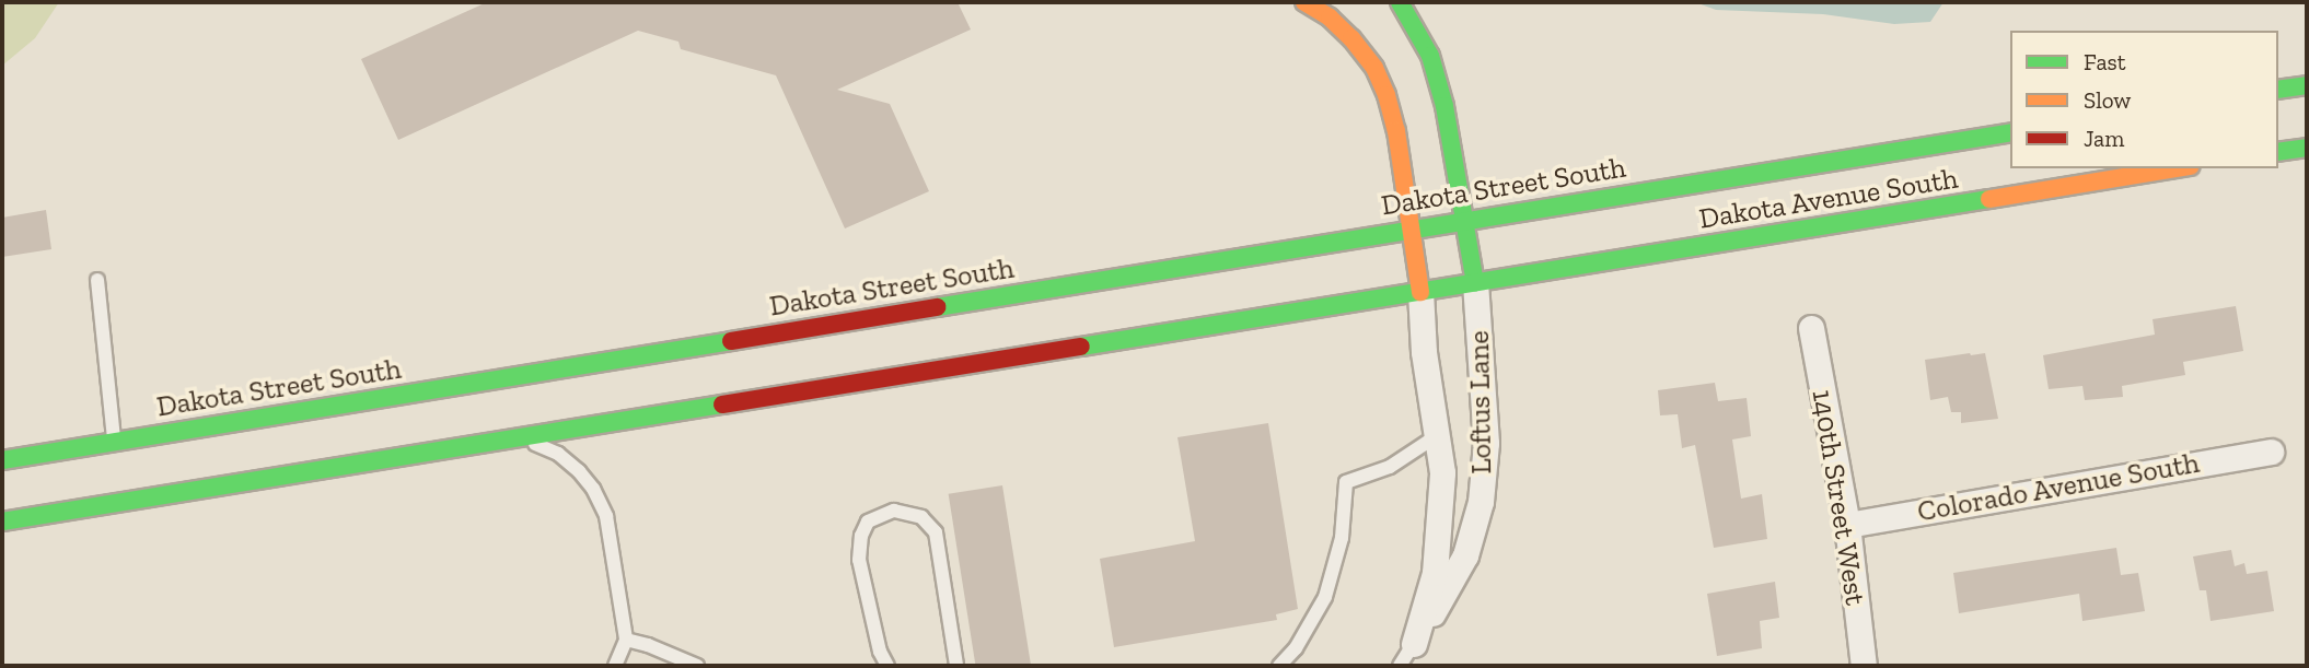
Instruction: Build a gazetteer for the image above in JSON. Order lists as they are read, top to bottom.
{
  "streets": {
    "main road": ["Dakota Street South", "Dakota Avenue South"],
    "street": ["Loftus Lane", "Colorado Avenue South", "140th Street West"]
  },
  "crossings": [
    ["Dakota Street South", "Dakota Avenue South"],
    ["Dakota Avenue South", "Loftus Lane"],
    ["Colorado Avenue South", "140th Street West"]
  ],
  "legend": ["Fast", "Slow", "Jam"]
}
